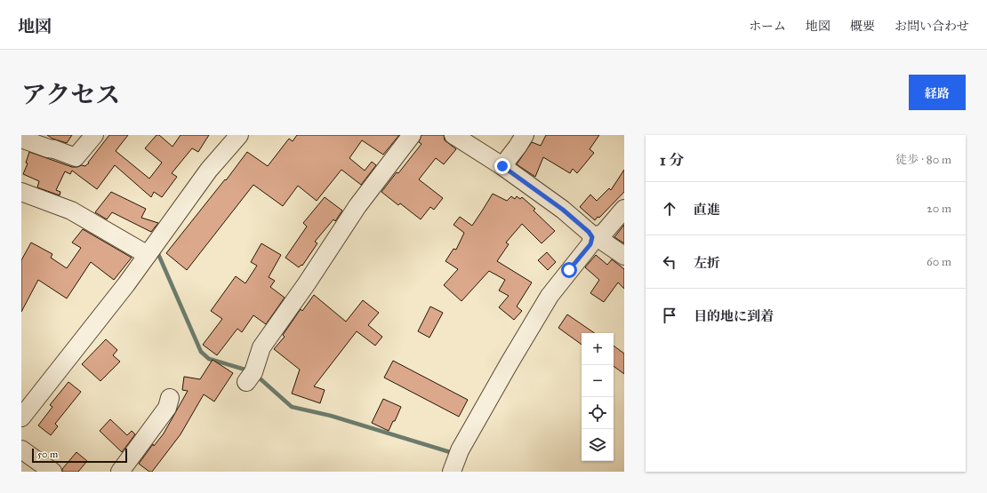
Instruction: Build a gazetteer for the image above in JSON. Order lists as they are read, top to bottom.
{
  "scale_bar": "50 m",
  "page": {
    "header": "地図",
    "nav": [
      "ホーム",
      "地図",
      "概要",
      "お問い合わせ"
    ],
    "title": "アクセス",
    "buttons": "経路",
    "heading": ["1 分", "徒歩 · 80 m"],
    "list": [
      ["直進", "20 m"],
      ["左折", "60 m"],
      "目的地に到着"
    ],
    "map_buttons": ["+", "−"],
    "scale": "50 m"
  }
}
